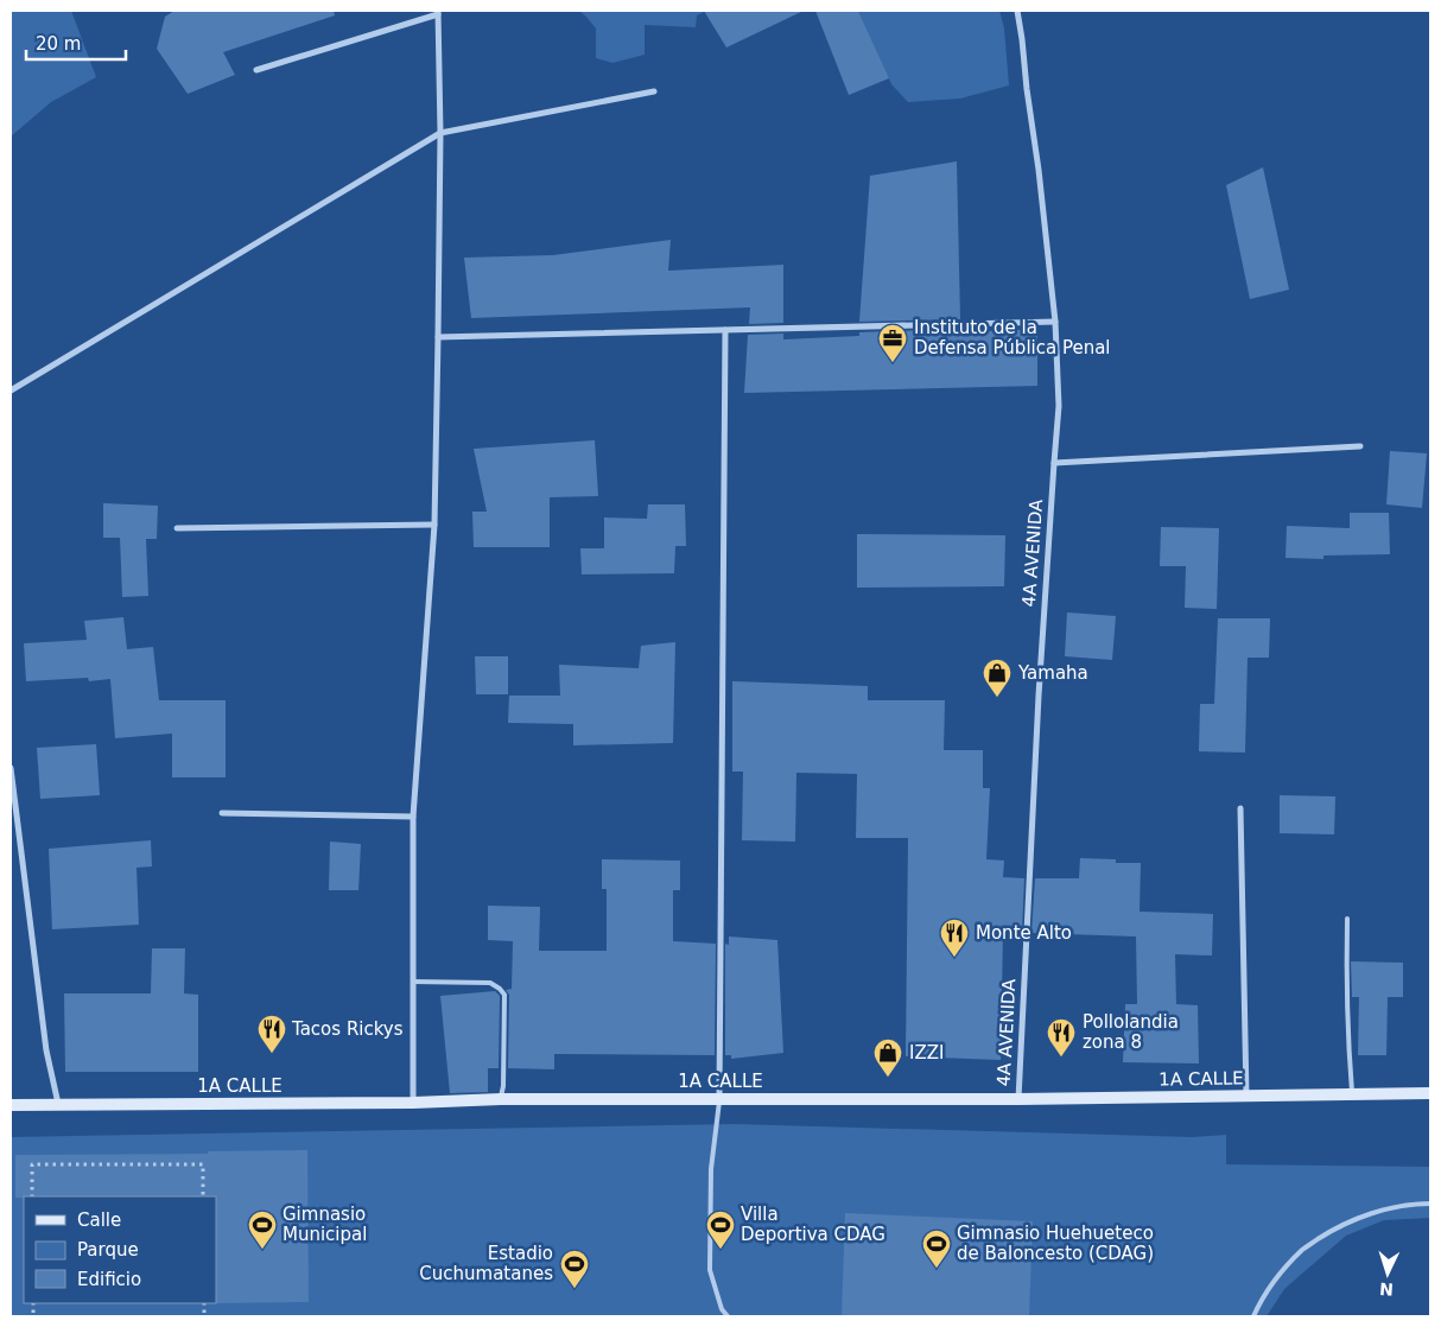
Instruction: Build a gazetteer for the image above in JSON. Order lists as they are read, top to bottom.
{
  "streets": {
    "main road": ["1A CALLE"],
    "street": ["4A AVENIDA"]
  },
  "crossings": [
    ["4A AVENIDA", "1A CALLE"]
  ],
  "places": {
    "office": ["Instituto de la Defensa Pública Penal"],
    "shop": ["Yamaha", "IZZI"],
    "restaurant": ["Monte Alto", "Tacos Rickys", "Pollolandia zona 8"],
    "sports": [
      "Gimnasio Municipal",
      "Villa Deportiva CDAG",
      "Gimnasio Huehueteco de Baloncesto (CDAG)",
      "Estadio Cuchumatanes"
    ]
  },
  "legend": ["Calle", "Parque", "Edificio"],
  "scale_bar": "20 m",
  "north": "bottom"
}
